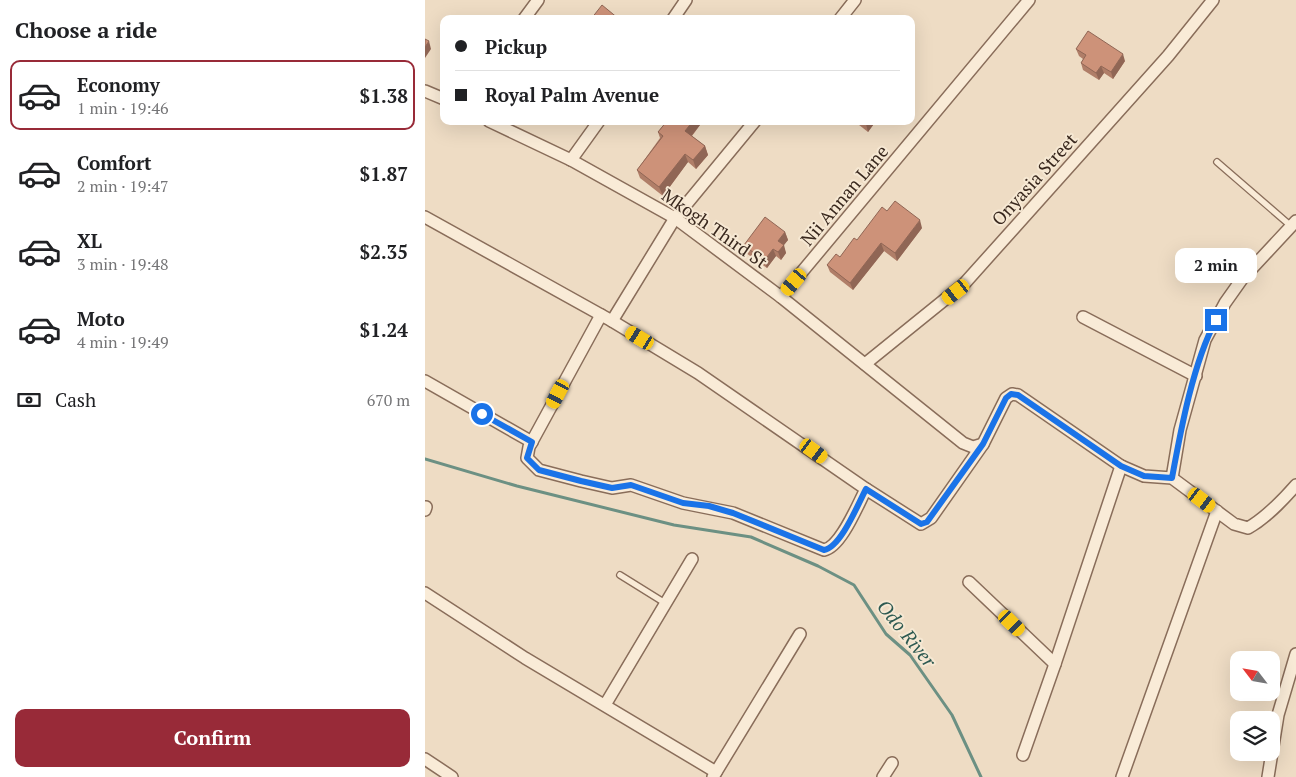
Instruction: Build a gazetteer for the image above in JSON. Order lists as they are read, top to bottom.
{
  "streets": {
    "street": ["Onyasia Street", "Nii Annan Lane", "Mkogh Third St"]
  },
  "crossings": [
    ["Onyasia Street", "Mkogh Third St"],
    ["Nii Annan Lane", "Mkogh Third St"]
  ],
  "water": ["Odo River"],
  "north": "top left",
  "page": {
    "heading": "Choose a ride",
    "banner": ["Pickup", "Royal Palm Avenue"],
    "list": [
      {
        "name": "Economy",
        "note": "1 min · 19:46",
        "value": "$1.38"
      },
      {
        "name": "Comfort",
        "note": "2 min · 19:47",
        "value": "$1.87"
      },
      {
        "name": "XL",
        "note": "3 min · 19:48",
        "value": "$2.35"
      },
      {
        "name": "Moto",
        "note": "4 min · 19:49",
        "value": "$1.24"
      }
    ],
    "bubble": "2 min",
    "pay": ["Cash", "670 m"],
    "buttons": "Confirm"
  }
}
